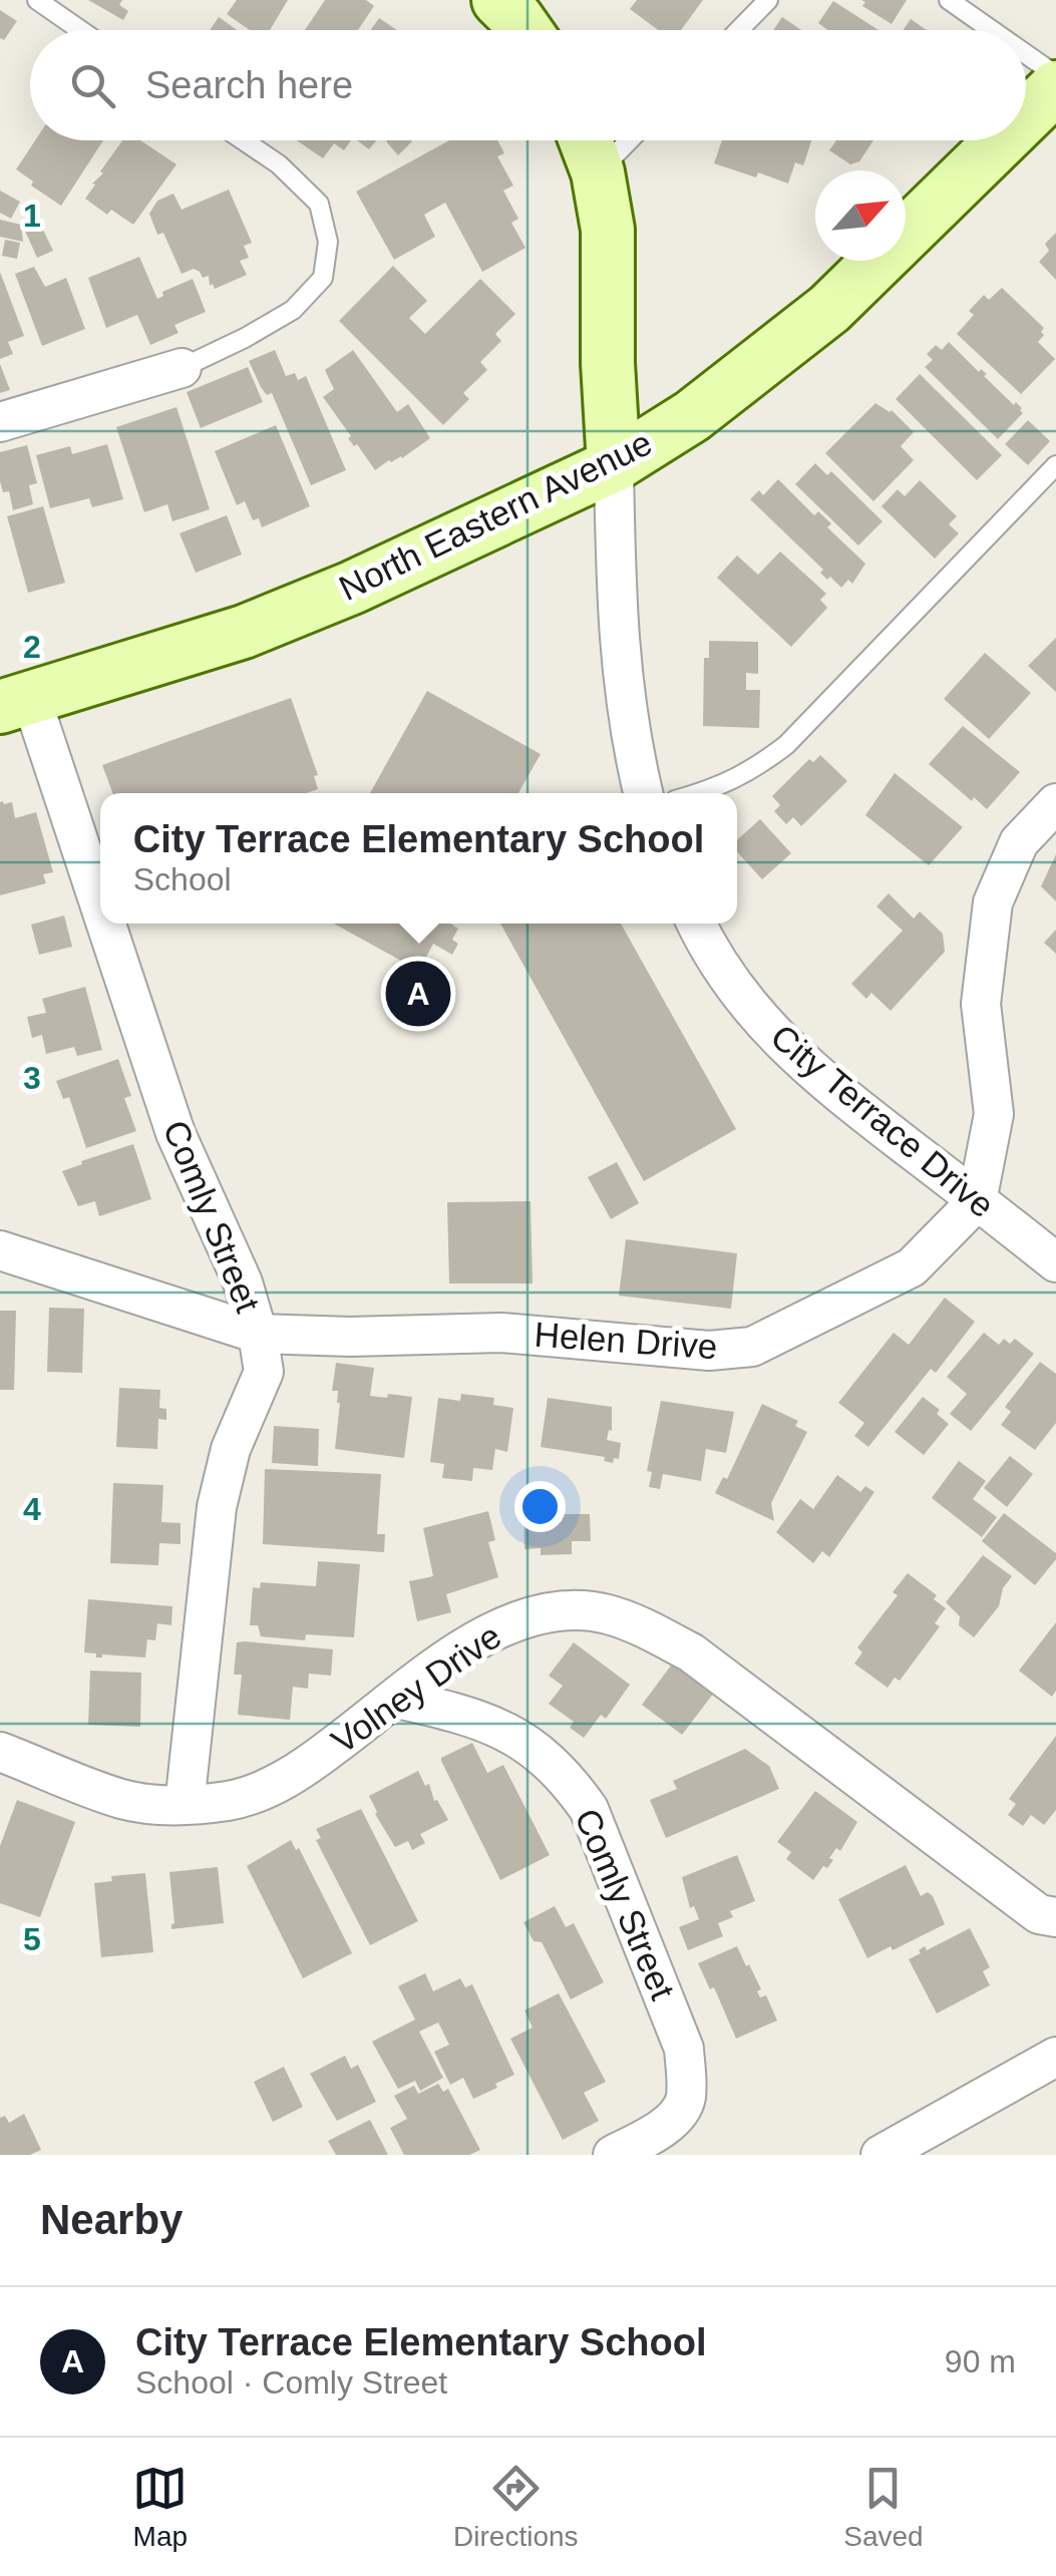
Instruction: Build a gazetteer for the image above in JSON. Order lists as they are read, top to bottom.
{
  "streets": {
    "main road": ["North Eastern Avenue"],
    "street": [
      "City Terrace Drive",
      "Comly Street",
      "Helen Drive",
      "Volney Drive"
    ]
  },
  "crossings": [
    ["North Eastern Avenue", "Comly Street"],
    ["City Terrace Drive", "Helen Drive"],
    ["Comly Street", "Helen Drive"],
    ["Comly Street", "Volney Drive"]
  ],
  "north": "top right",
  "page": {
    "search": "Search here",
    "popup": ["City Terrace Elementary School", "School"],
    "pins": "A",
    "heading": "Nearby",
    "list": [
      {
        "mark": "A",
        "name": "City Terrace Elementary School",
        "note": "School · Comly Street",
        "value": "90 m"
      }
    ],
    "nav": ["Map", "Directions", "Saved"]
  },
  "grid": {
    "rows": [
      "1",
      "2",
      "3",
      "4",
      "5"
    ]
  }
}
